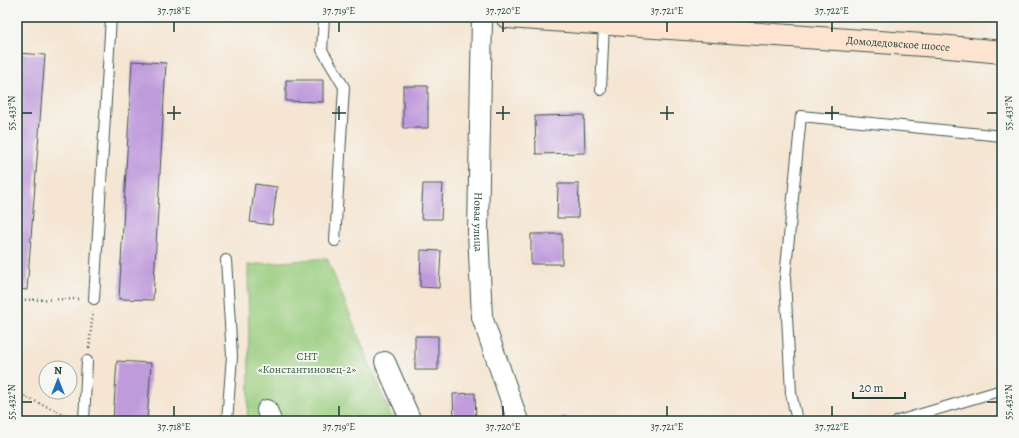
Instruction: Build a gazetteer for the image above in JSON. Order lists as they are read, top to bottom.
{
  "streets": {
    "street": ["Домодедовское шоссе", "Новая улица"]
  },
  "parks": ["СНТ «Константиновец-2»"],
  "scale_bar": "20 m",
  "north": "top",
  "coordinates": [
    "37.718°E",
    "37.719°E",
    "37.720°E",
    "37.721°E",
    "37.722°E",
    "55.433°N",
    "55.432°N"
  ]
}
